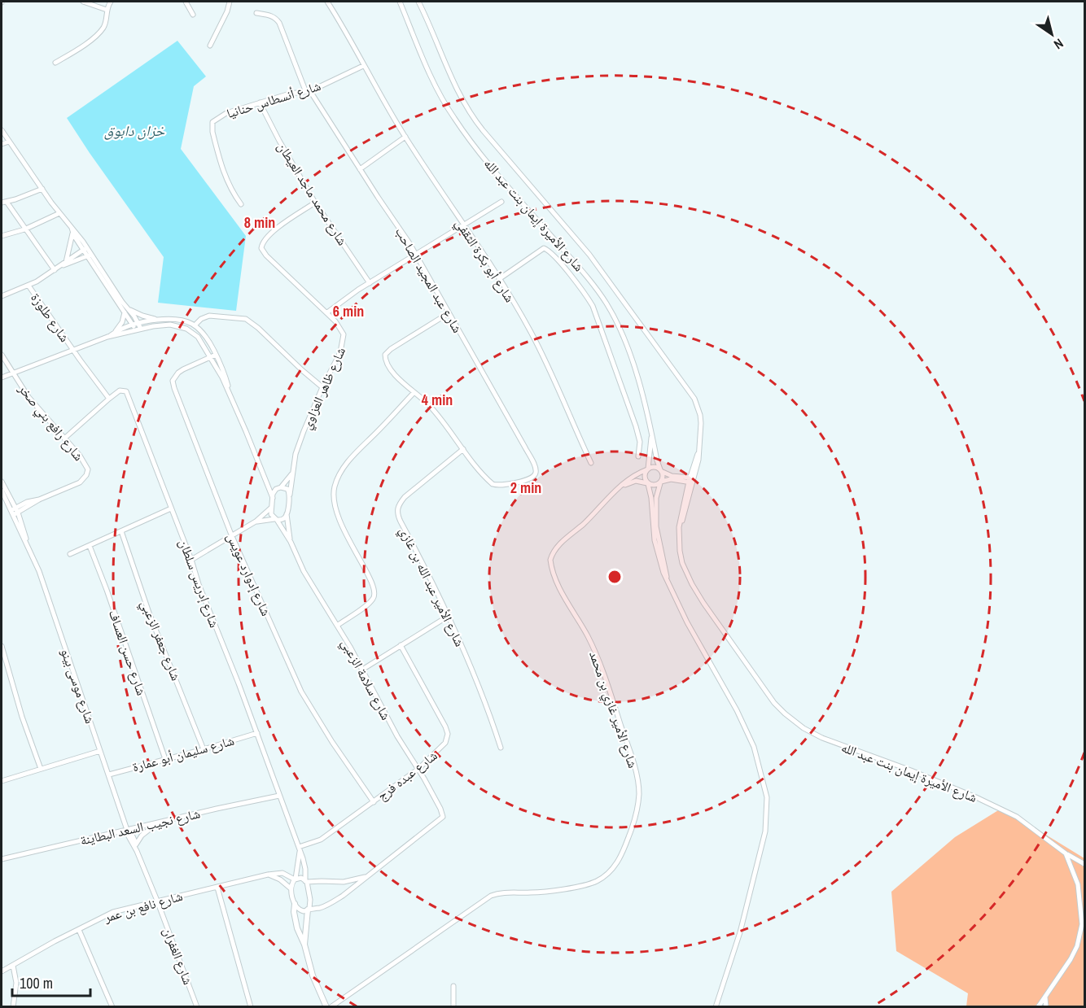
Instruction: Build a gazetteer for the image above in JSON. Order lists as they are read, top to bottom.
{
  "streets": {
    "street": [
      "شارع أنسطاس حنانيا",
      "شارع محمد ماجد العيطان",
      "شارع الأميرة إيمان بنت عبد الله",
      "شارع أبو بكرة الثقفي",
      "شارع عبد المجيد الصاحب",
      "شارع طلوزة",
      "شارع ظاهر العزاوي",
      "شارع رافع بني صخر",
      "شارع إدوارد عويس",
      "شارع إدريس سلطان",
      "شارع الأمير عبد الله بن غازي",
      "شارع جعفر الزعبي",
      "شارع حسن العساف",
      "شارع سلامة الزعبي",
      "شارع موسى بينو",
      "شارع الأمير غازي بن محمد",
      "شارع سليمان أبو عمارة",
      "شارع عبده فرج",
      "شارع نجيب السعد البطاينة",
      "شارع نافع بن عمر",
      "شارع الغفران"
    ]
  },
  "crossings": [
    ["شارع أنسطاس حنانيا", "شارع محمد ماجد العيطان"],
    ["شارع أنسطاس حنانيا", "شارع أبو بكرة الثقفي"],
    ["شارع أنسطاس حنانيا", "شارع عبد المجيد الصاحب"],
    ["شارع محمد ماجد العيطان", "شارع ظاهر العزاوي"],
    ["شارع الأميرة إيمان بنت عبد الله", "شارع أبو بكرة الثقفي"],
    ["شارع عبد المجيد الصاحب", "شارع الأمير عبد الله بن غازي"],
    ["شارع طلوزة", "شارع إدريس سلطان"],
    ["شارع ظاهر العزاوي", "شارع سلامة الزعبي"],
    ["شارع رافع بني صخر", "شارع موسى بينو"],
    ["شارع إدوارد عويس", "شارع عبده فرج"],
    ["شارع إدريس سلطان", "شارع سليمان أبو عمارة"],
    ["شارع إدريس سلطان", "شارع عبده فرج"],
    ["شارع إدريس سلطان", "شارع نجيب السعد البطاينة"],
    ["شارع إدريس سلطان", "شارع نافع بن عمر"],
    ["شارع جعفر الزعبي", "شارع سليمان أبو عمارة"],
    ["شارع حسن العساف", "شارع سليمان أبو عمارة"],
    ["شارع سلامة الزعبي", "شارع عبده فرج"],
    ["شارع سلامة الزعبي", "شارع نافع بن عمر"],
    ["شارع موسى بينو", "شارع سليمان أبو عمارة"],
    ["شارع موسى بينو", "شارع نجيب السعد البطاينة"],
    ["شارع موسى بينو", "شارع الغفران"],
    ["شارع نجيب السعد البطاينة", "شارع الغفران"],
    ["شارع نافع بن عمر", "شارع الغفران"]
  ],
  "water": ["خزان دابوق"],
  "scale_bar": "100 m",
  "north": "bottom right",
  "rings": [
    "8 min",
    "6 min",
    "4 min",
    "2 min"
  ]
}
